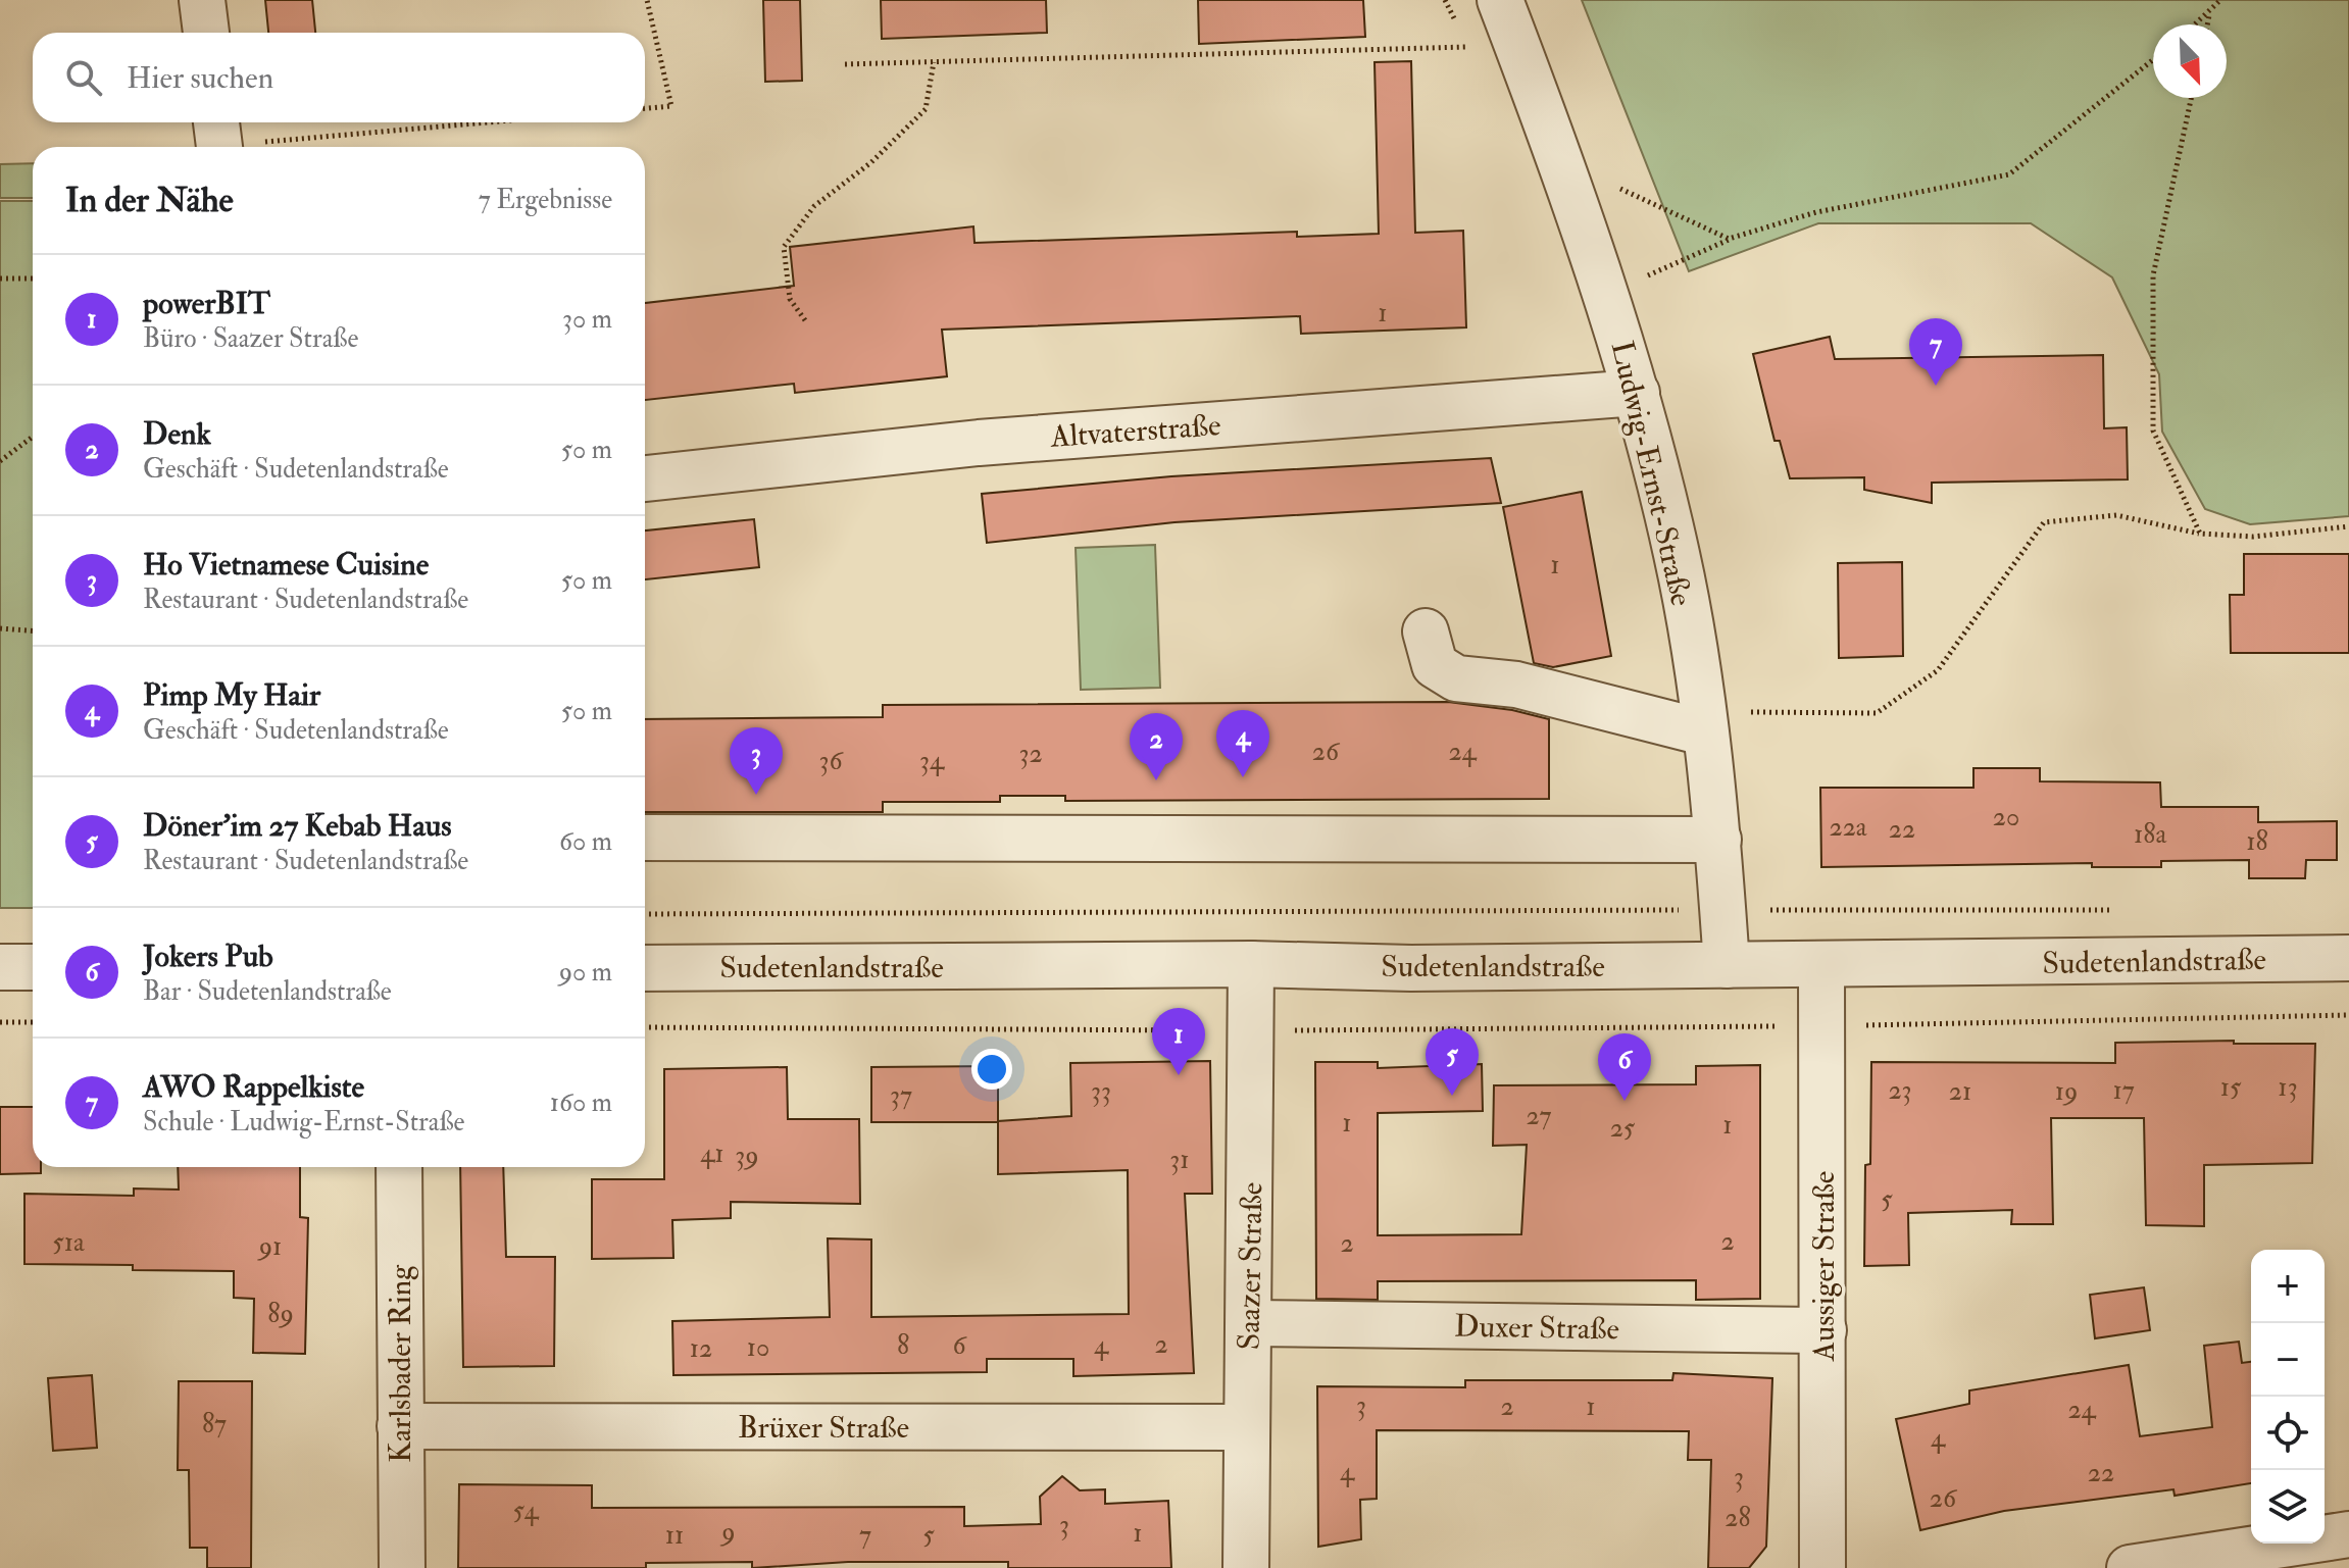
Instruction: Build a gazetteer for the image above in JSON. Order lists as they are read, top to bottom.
{
  "streets": {
    "street": [
      "Altvaterstraße",
      "Ludwig-Ernst-Straße",
      "Sudetenlandstraße",
      "Saazer Straße",
      "Aussiger Straße",
      "Duxer Straße",
      "Karlsbader Ring",
      "Brüxer Straße"
    ]
  },
  "crossings": [
    ["Altvaterstraße", "Ludwig-Ernst-Straße"],
    ["Ludwig-Ernst-Straße", "Sudetenlandstraße"],
    ["Sudetenlandstraße", "Saazer Straße"],
    ["Sudetenlandstraße", "Aussiger Straße"],
    ["Saazer Straße", "Duxer Straße"],
    ["Saazer Straße", "Brüxer Straße"],
    ["Aussiger Straße", "Duxer Straße"],
    ["Karlsbader Ring", "Brüxer Straße"]
  ],
  "house_numbers": [
    "1",
    "1",
    "26",
    "24",
    "32",
    "36",
    "34",
    "20",
    "22a",
    "22",
    "18a",
    "18",
    "15",
    "13",
    "23",
    "17",
    "33",
    "21",
    "19",
    "37",
    "27",
    "1",
    "1",
    "25",
    "41",
    "39",
    "31",
    "5",
    "2",
    "51a",
    "2",
    "91",
    "89",
    "2",
    "8",
    "6",
    "4",
    "10",
    "12",
    "3",
    "2",
    "1",
    "24",
    "87",
    "4",
    "4",
    "22",
    "3",
    "26",
    "54",
    "28",
    "3",
    "9",
    "1",
    "11",
    "7",
    "5"
  ],
  "north": "bottom right",
  "page": {
    "search": "Hier suchen",
    "heading": ["In der Nähe", "7 Ergebnisse"],
    "list": [
      {
        "mark": "1",
        "name": "powerBIT",
        "note": "Büro · Saazer Straße",
        "value": "30 m"
      },
      {
        "mark": "2",
        "name": "Denk",
        "note": "Geschäft · Sudetenlandstraße",
        "value": "50 m"
      },
      {
        "mark": "3",
        "name": "Ho Vietnamese Cuisine",
        "note": "Restaurant · Sudetenlandstraße",
        "value": "50 m"
      },
      {
        "mark": "4",
        "name": "Pimp My Hair",
        "note": "Geschäft · Sudetenlandstraße",
        "value": "50 m"
      },
      {
        "mark": "5",
        "name": "Döner'im 27 Kebab Haus",
        "note": "Restaurant · Sudetenlandstraße",
        "value": "60 m"
      },
      {
        "mark": "6",
        "name": "Jokers Pub",
        "note": "Bar · Sudetenlandstraße",
        "value": "90 m"
      },
      {
        "mark": "7",
        "name": "AWO Rappelkiste",
        "note": "Schule · Ludwig-Ernst-Straße",
        "value": "160 m"
      }
    ],
    "pins": [
      "7",
      "4",
      "2",
      "3",
      "1",
      "5",
      "6"
    ],
    "map_buttons": ["+", "−"]
  }
}
